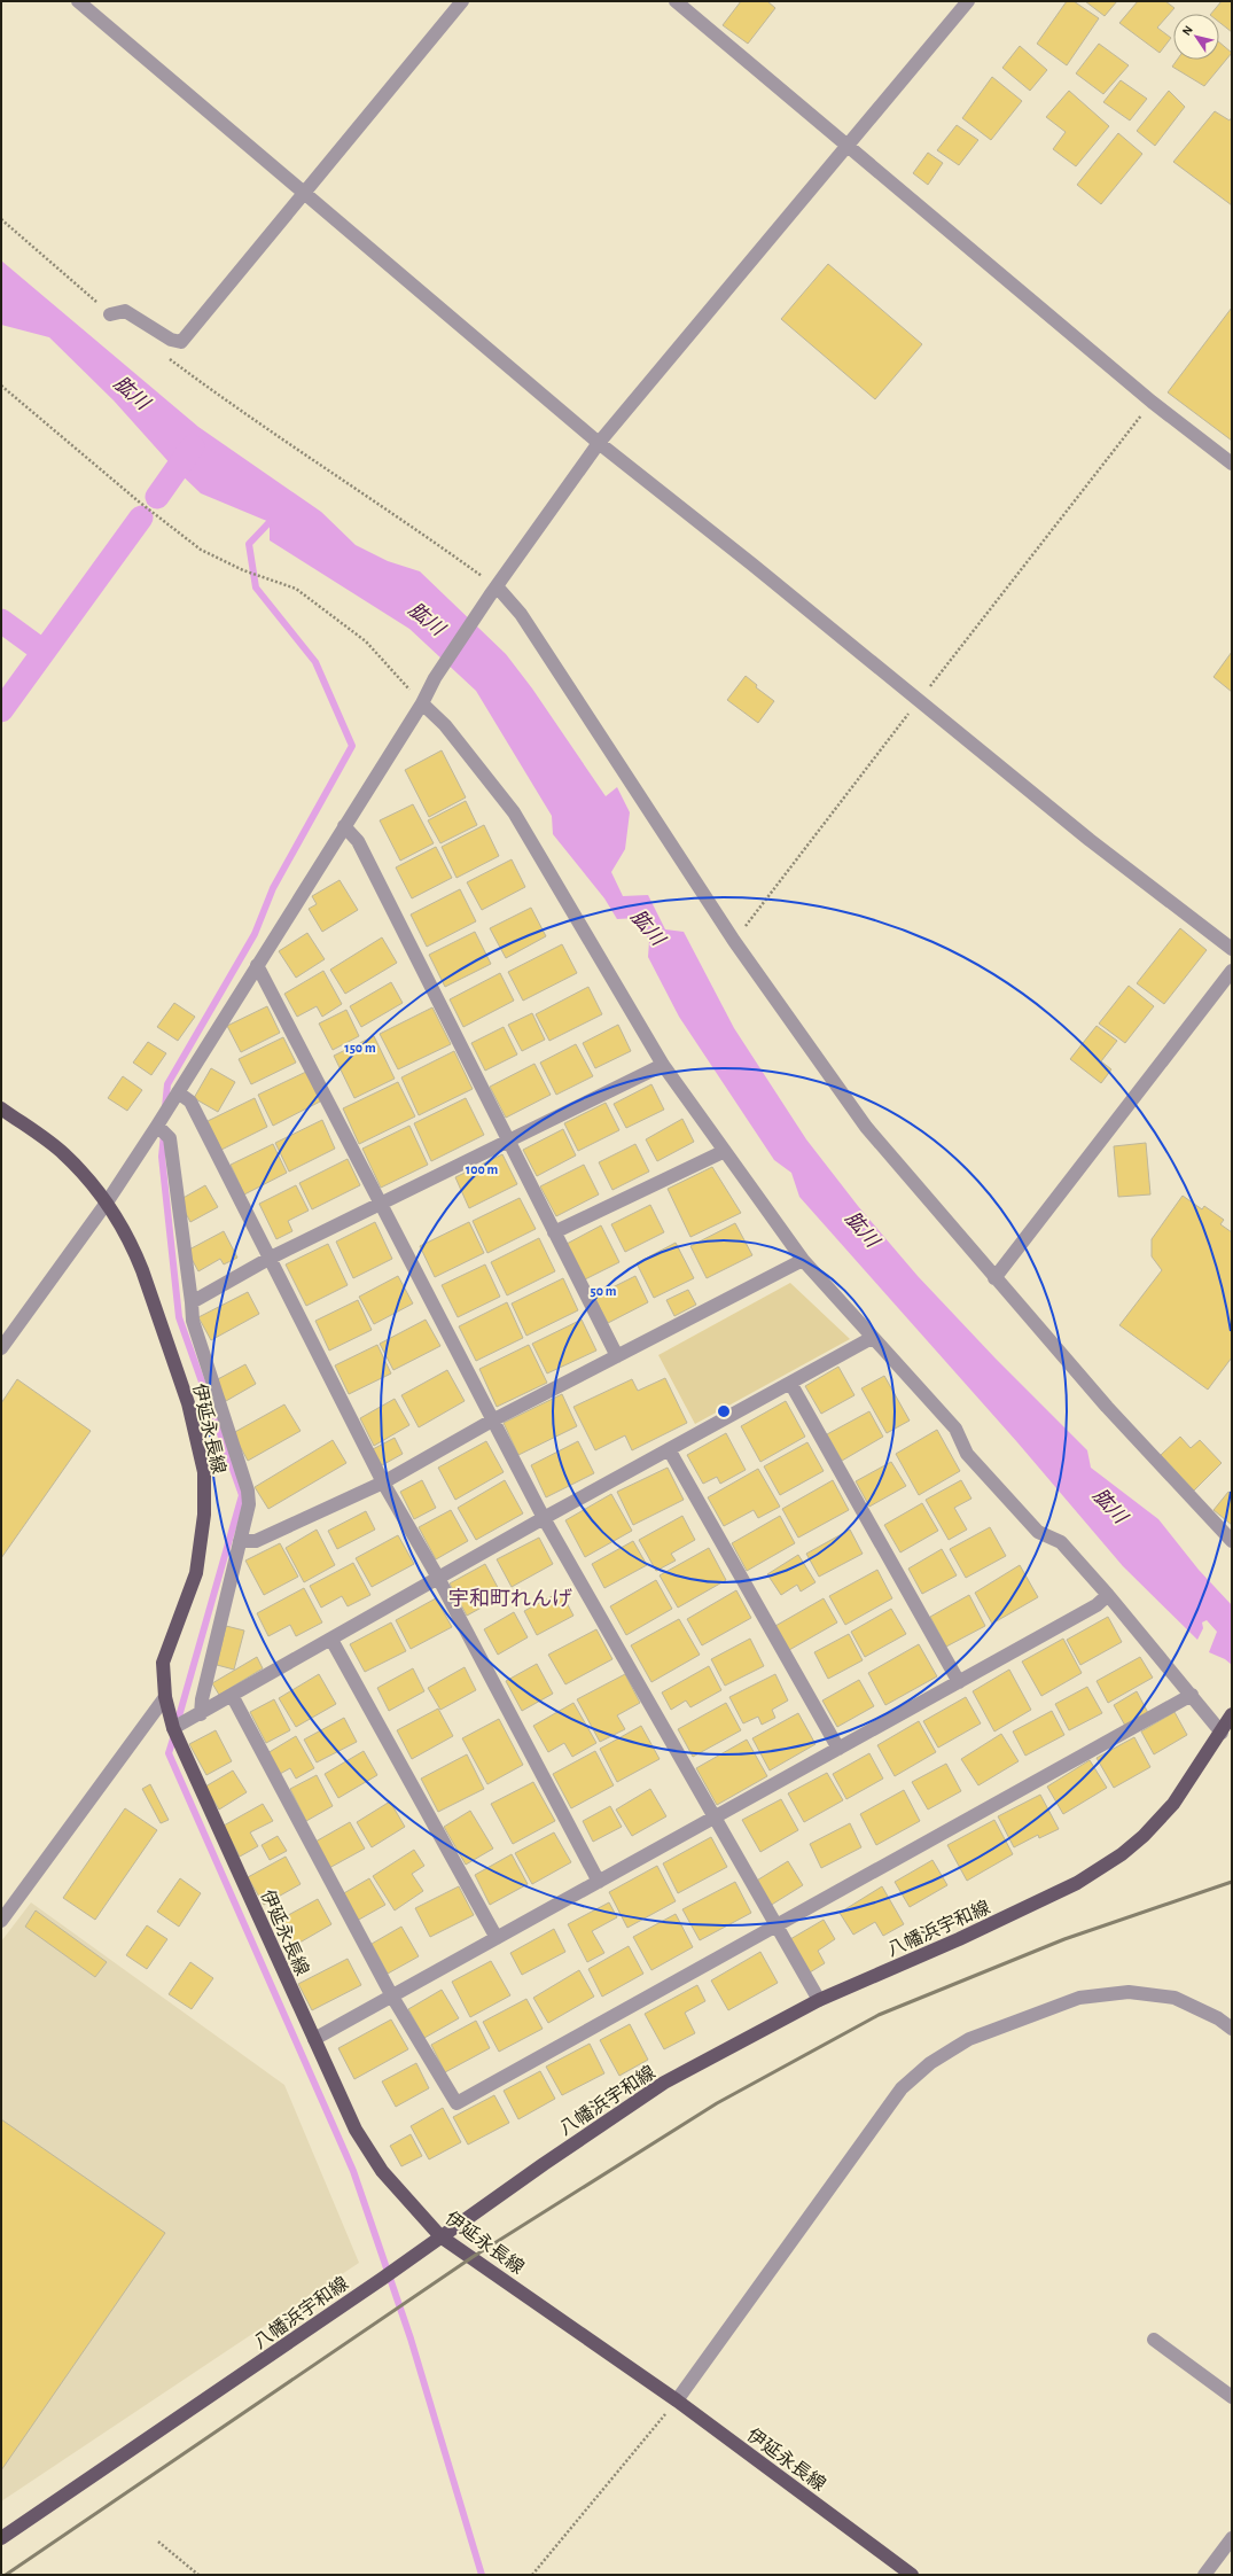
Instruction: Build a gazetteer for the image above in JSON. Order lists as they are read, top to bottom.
{
  "streets": {
    "main road": ["伊延永長線", "八幡浜宇和線"]
  },
  "crossings": [
    ["伊延永長線", "八幡浜宇和線"]
  ],
  "districts": ["宇和町れんげ"],
  "water": ["肱川"],
  "north": "top left",
  "rings": ["150 m", "100 m", "50 m"]
}
